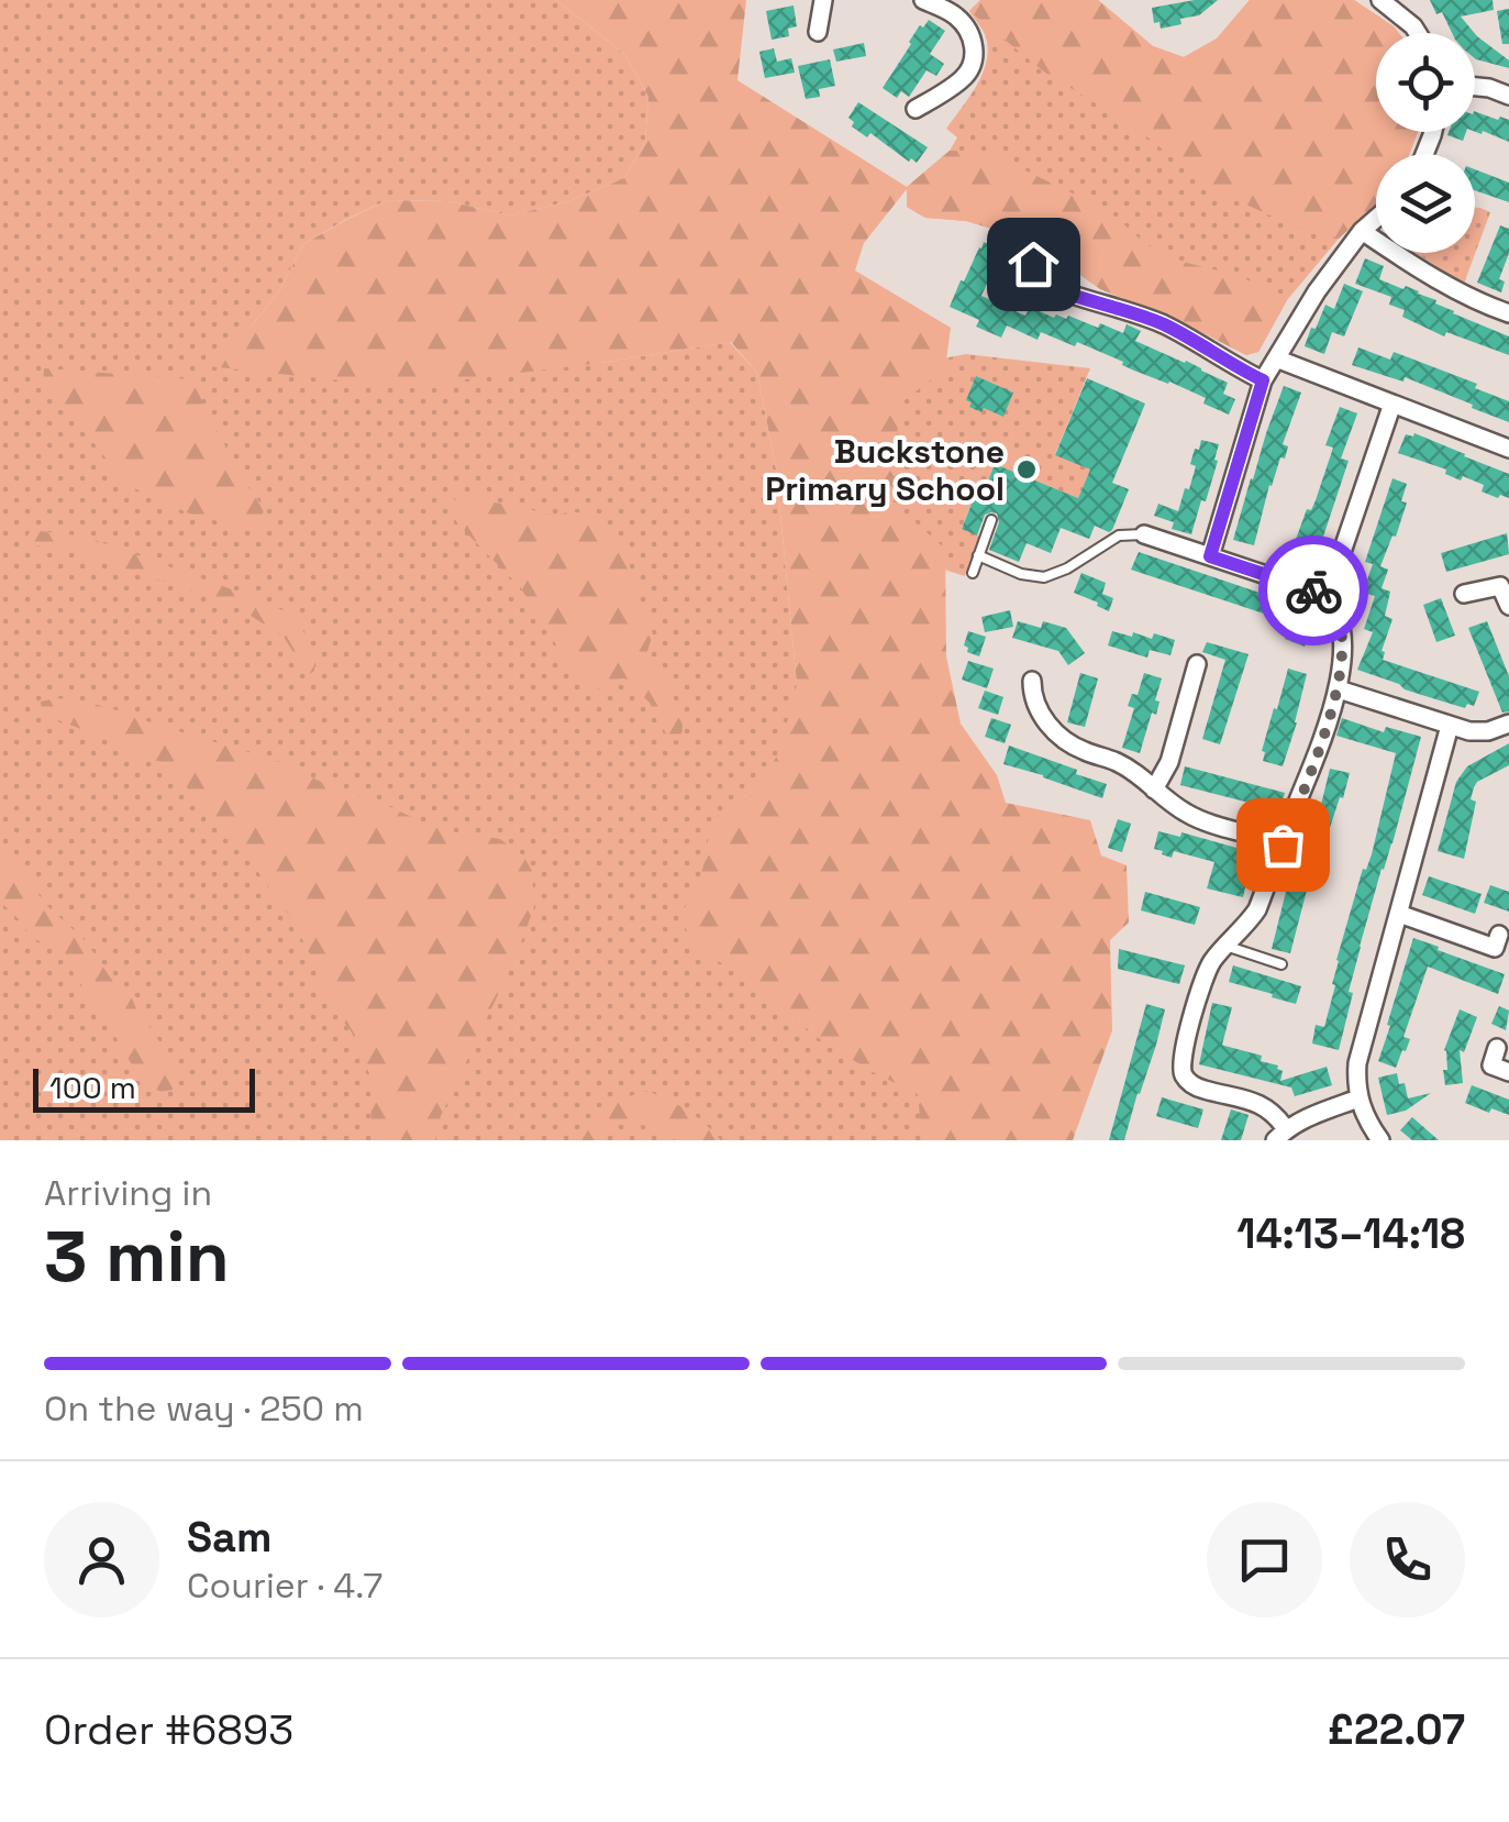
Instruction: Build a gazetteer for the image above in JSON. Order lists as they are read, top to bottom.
{
  "places": ["Buckstone Primary School"],
  "scale_bar": "100 m",
  "page": {
    "scale": "100 m",
    "heading": ["3 min", "Arriving in", "14:13–14:18"],
    "panel": [
      "Sam",
      "Courier · 4.7",
      "Order #6893",
      "£22.07"
    ],
    "bar": "On the way · 250 m"
  }
}
